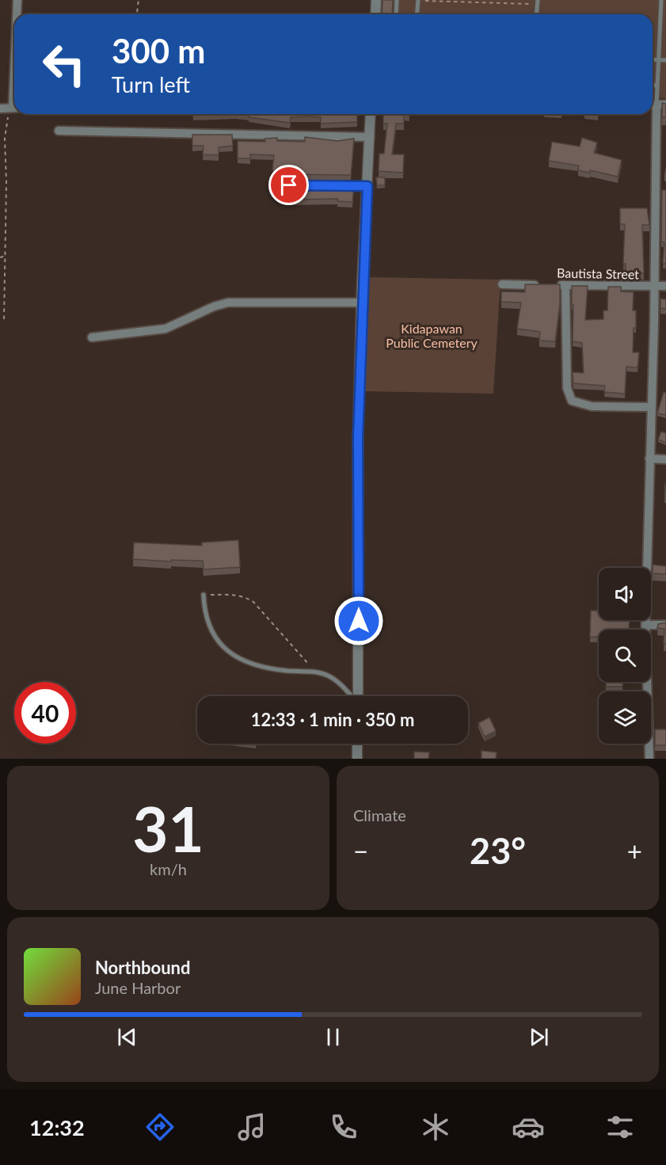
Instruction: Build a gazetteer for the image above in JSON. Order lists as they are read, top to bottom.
{
  "streets": {
    "street": ["Bautista Street"]
  },
  "parks": ["Kidapawan Public Cemetery"],
  "page": {
    "turn": ["300 m", "Turn left"],
    "limit": "40",
    "trip": "12:33 · 1 min · 350 m",
    "tile": [
      ["31", "km/h"],
      "Climate"
    ],
    "heat": ["−", "23°", "+"],
    "song": ["Northbound", "June Harbor"],
    "tabs": "12:32"
  }
}
